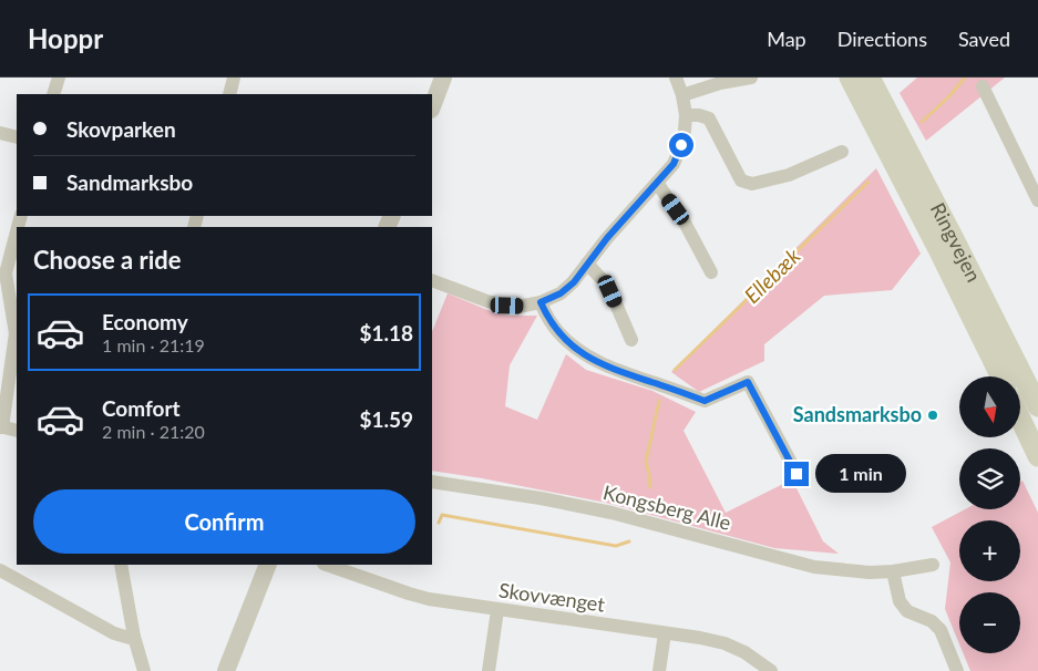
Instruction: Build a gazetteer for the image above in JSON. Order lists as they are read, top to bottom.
{
  "streets": {
    "main road": ["Ringvejen"],
    "street": ["Kongsberg Alle", "Skovvænget"]
  },
  "water": ["Ellebæk"],
  "places": ["Sandsmarksbo"],
  "north": "bottom",
  "page": {
    "header": "Hoppr",
    "nav": ["Map", "Directions", "Saved"],
    "banner": ["Skovparken", "Sandmarksbo"],
    "heading": "Choose a ride",
    "list": [
      {
        "name": "Economy",
        "note": "1 min · 21:19",
        "value": "$1.18"
      },
      {
        "name": "Comfort",
        "note": "2 min · 21:20",
        "value": "$1.59"
      }
    ],
    "map_buttons": ["+", "−"],
    "bubble": "1 min",
    "buttons": "Confirm"
  }
}
